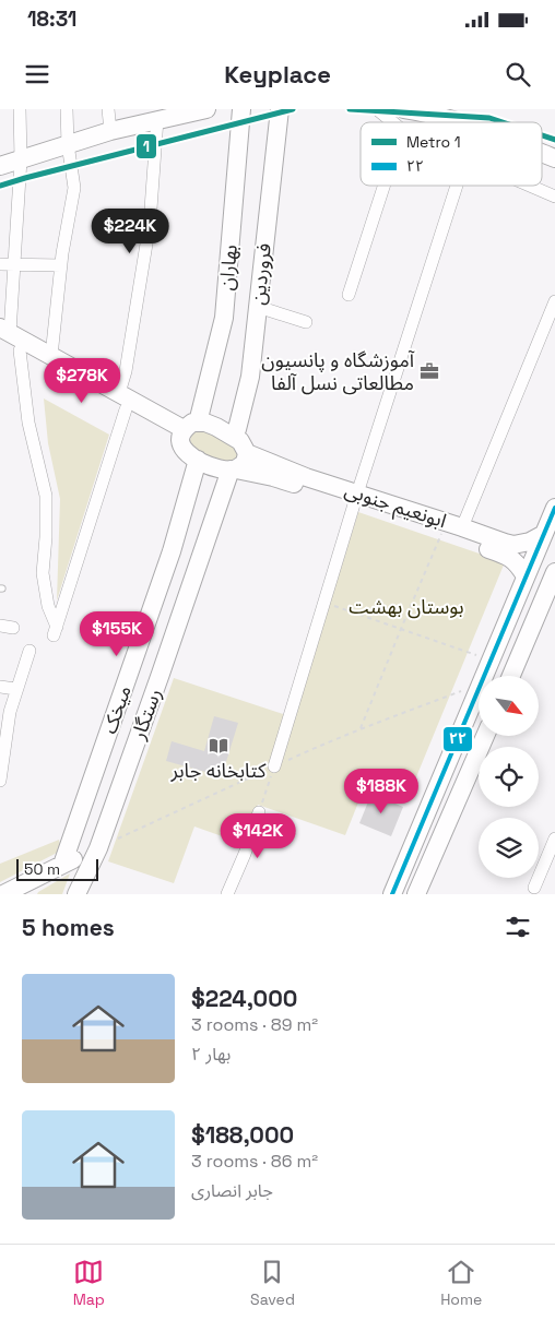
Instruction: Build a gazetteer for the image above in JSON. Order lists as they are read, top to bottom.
{
  "streets": {
    "main road": [
      "بهاران",
      "فروردین",
      "ابونعیم جنوبی",
      "میخک",
      "رستگار"
    ]
  },
  "crossings": [
    ["بهاران", "فروردین"],
    ["بهاران", "ابونعیم جنوبی"],
    ["بهاران", "میخک"],
    ["بهاران", "رستگار"],
    ["فروردین", "ابونعیم جنوبی"],
    ["فروردین", "میخک"],
    ["فروردین", "رستگار"],
    ["ابونعیم جنوبی", "میخک"],
    ["ابونعیم جنوبی", "رستگار"],
    ["میخک", "رستگار"]
  ],
  "parks": ["بوستان بهشت"],
  "places": {
    "office": ["آموزشگاه و پانسیون مطالعاتی نسل آلفا"],
    "library": ["کتابخانه جابر"]
  },
  "lines": ["metro line 1", "transit line ۲۲"],
  "legend": ["Metro 1", "۲۲"],
  "scale_bar": "50 m",
  "north": "bottom right",
  "page": {
    "status": "18:31",
    "header": "Keyplace",
    "price": [
      "$224K",
      "$278K",
      "$155K",
      "$188K",
      "$142K"
    ],
    "scale": "50 m",
    "heading": "5 homes",
    "list": [
      {
        "name": "$224,000",
        "note": "3 rooms · 89 m² · بهار ۲"
      },
      {
        "name": "$188,000",
        "note": "3 rooms · 86 m² · جابر انصاری"
      }
    ],
    "tabs": ["Map", "Saved", "Home"]
  }
}
